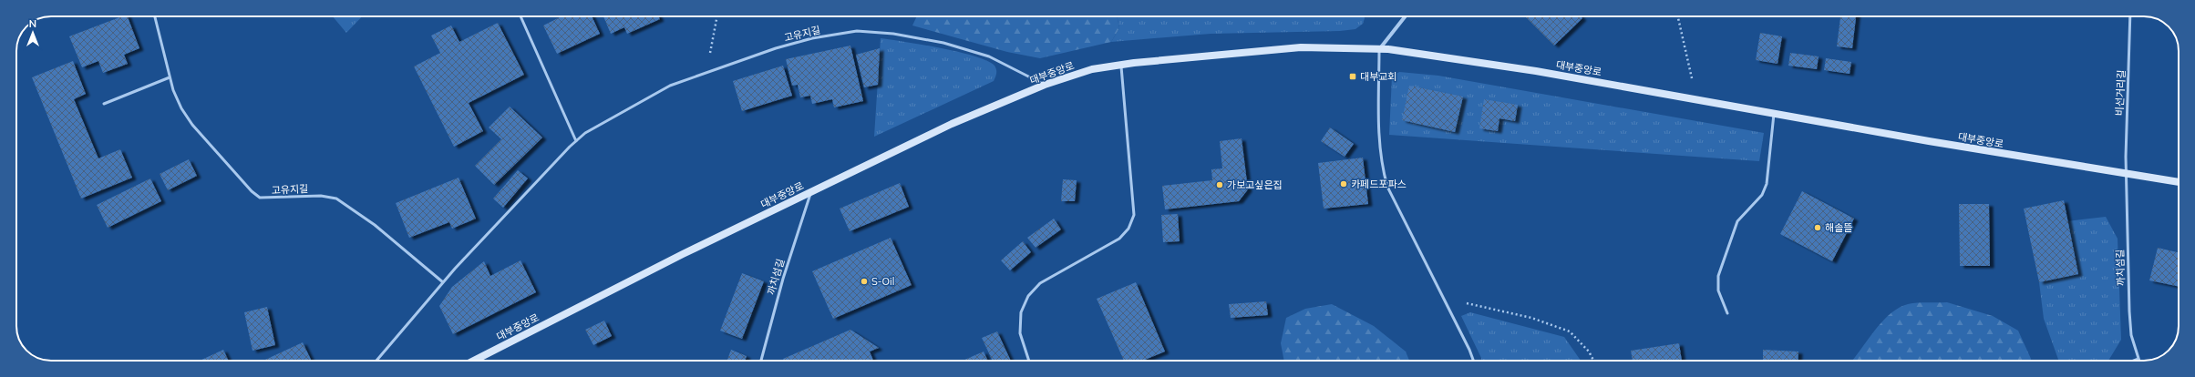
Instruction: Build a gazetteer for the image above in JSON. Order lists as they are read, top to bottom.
{
  "streets": {
    "street": ["대부중앙로"],
    "lane": ["고유지길", "비선거리길", "까치섬길"]
  },
  "crossings": [
    ["고유지길", "대부중앙로"],
    ["대부중앙로", "비선거리길"],
    ["대부중앙로", "까치섬길"],
    ["비선거리길", "까치섬길"]
  ],
  "places": {
    "transit": ["대부교회"],
    "other": [
      "카페드포파스",
      "가보고싶은집",
      "해솔뜰",
      "S-Oil"
    ]
  },
  "north": "top"
}
